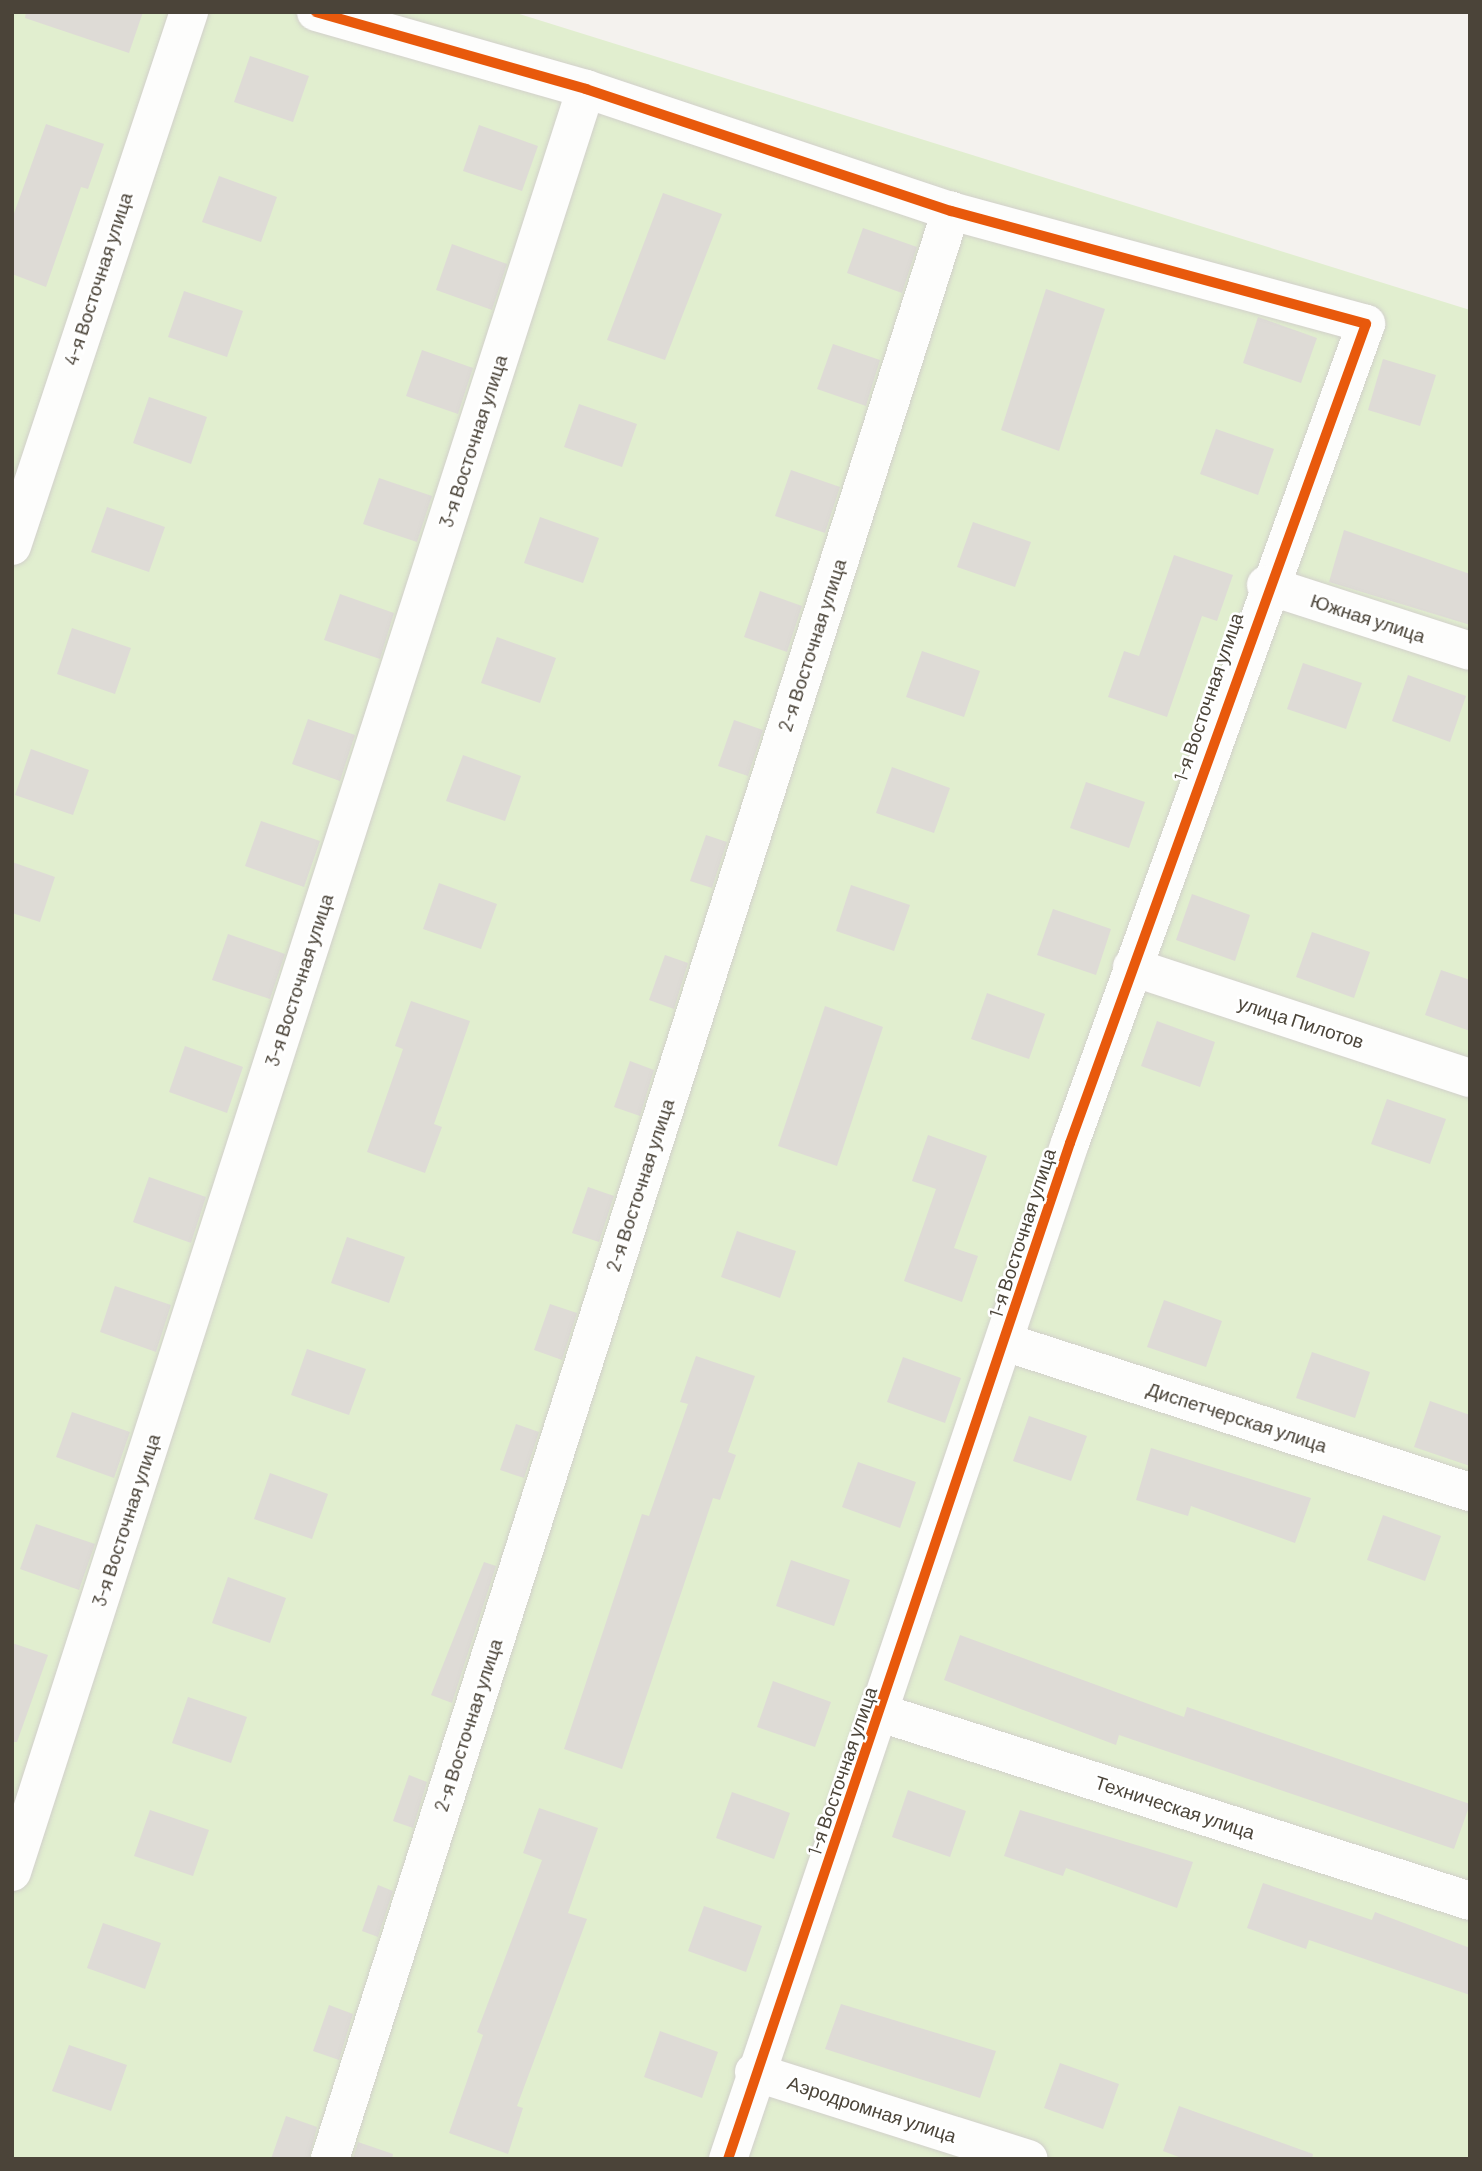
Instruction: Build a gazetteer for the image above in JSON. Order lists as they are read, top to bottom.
{
  "streets": {
    "street": [
      "4-я Восточная улица",
      "3-я Восточная улица",
      "Южная улица",
      "2-я Восточная улица",
      "1-я Восточная улица",
      "улица Пилотов",
      "Диспетчерская улица",
      "Техническая улица",
      "Аэродромная улица"
    ]
  },
  "crossings": [
    ["Южная улица", "1-я Восточная улица"],
    ["2-я Восточная улица", "1-я Восточная улица"],
    ["1-я Восточная улица", "улица Пилотов"],
    ["1-я Восточная улица", "Диспетчерская улица"],
    ["1-я Восточная улица", "Техническая улица"],
    ["1-я Восточная улица", "Аэродромная улица"]
  ]
}
